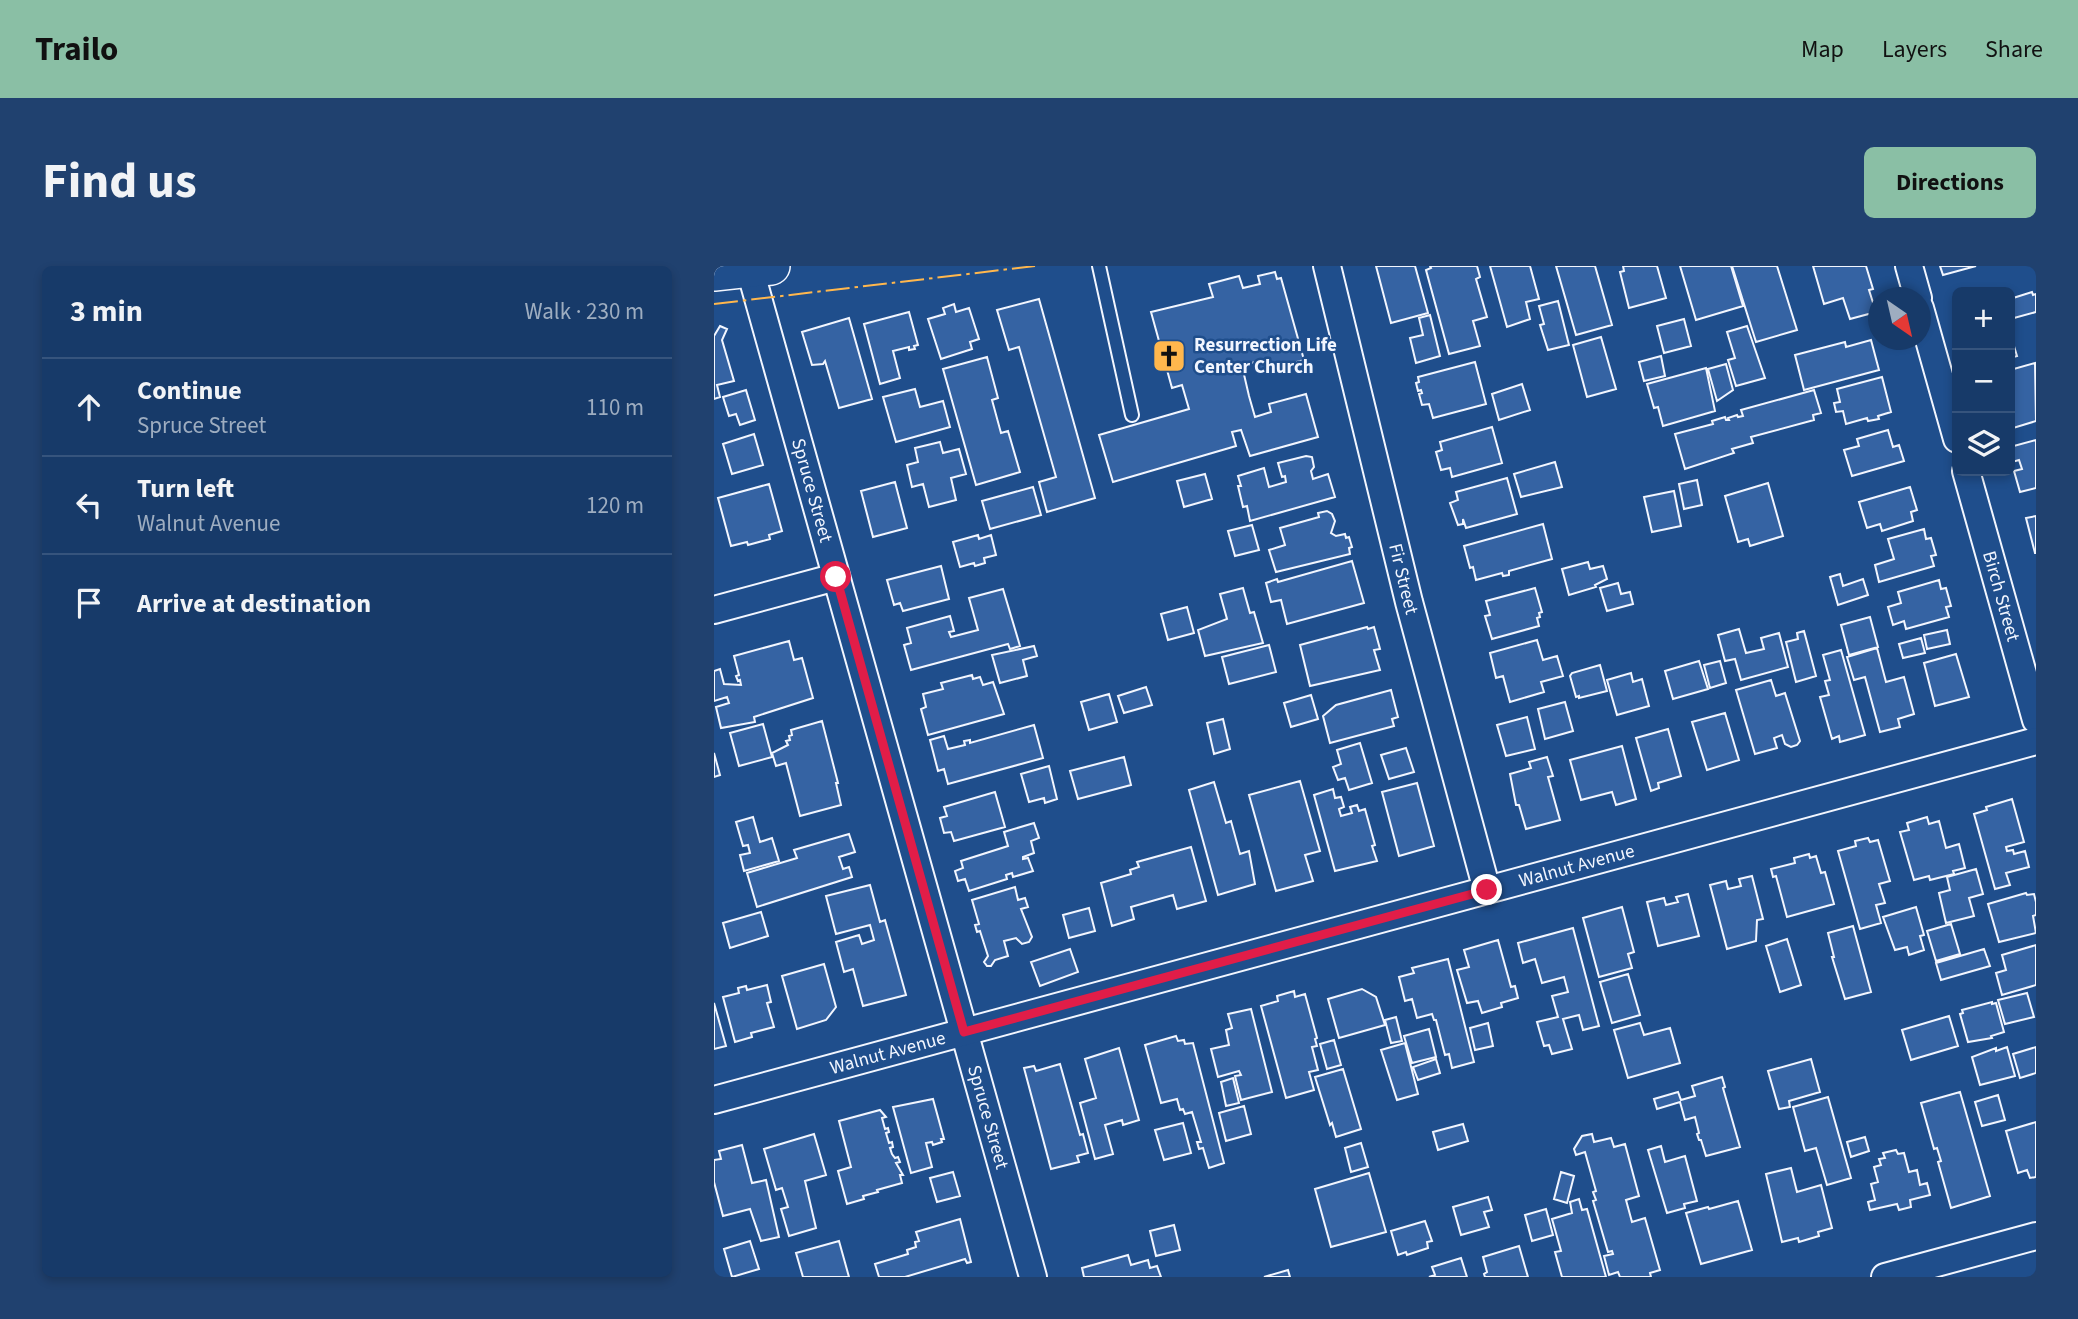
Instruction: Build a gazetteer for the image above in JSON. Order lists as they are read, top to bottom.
{
  "streets": {
    "street": [
      "Spruce Street",
      "Fir Street",
      "Birch Street",
      "Walnut Avenue"
    ]
  },
  "crossings": [
    ["Spruce Street", "Walnut Avenue"],
    ["Fir Street", "Walnut Avenue"]
  ],
  "places": {
    "church": ["Resurrection Life Center Church"]
  },
  "north": "bottom right",
  "page": {
    "header": "Trailo",
    "nav": ["Map", "Layers", "Share"],
    "title": "Find us",
    "buttons": "Directions",
    "heading": ["3 min", "Walk · 230 m"],
    "map_buttons": ["+", "−"],
    "list": [
      ["Continue", "Spruce Street", "110 m"],
      ["Turn left", "Walnut Avenue", "120 m"],
      "Arrive at destination"
    ]
  }
}
